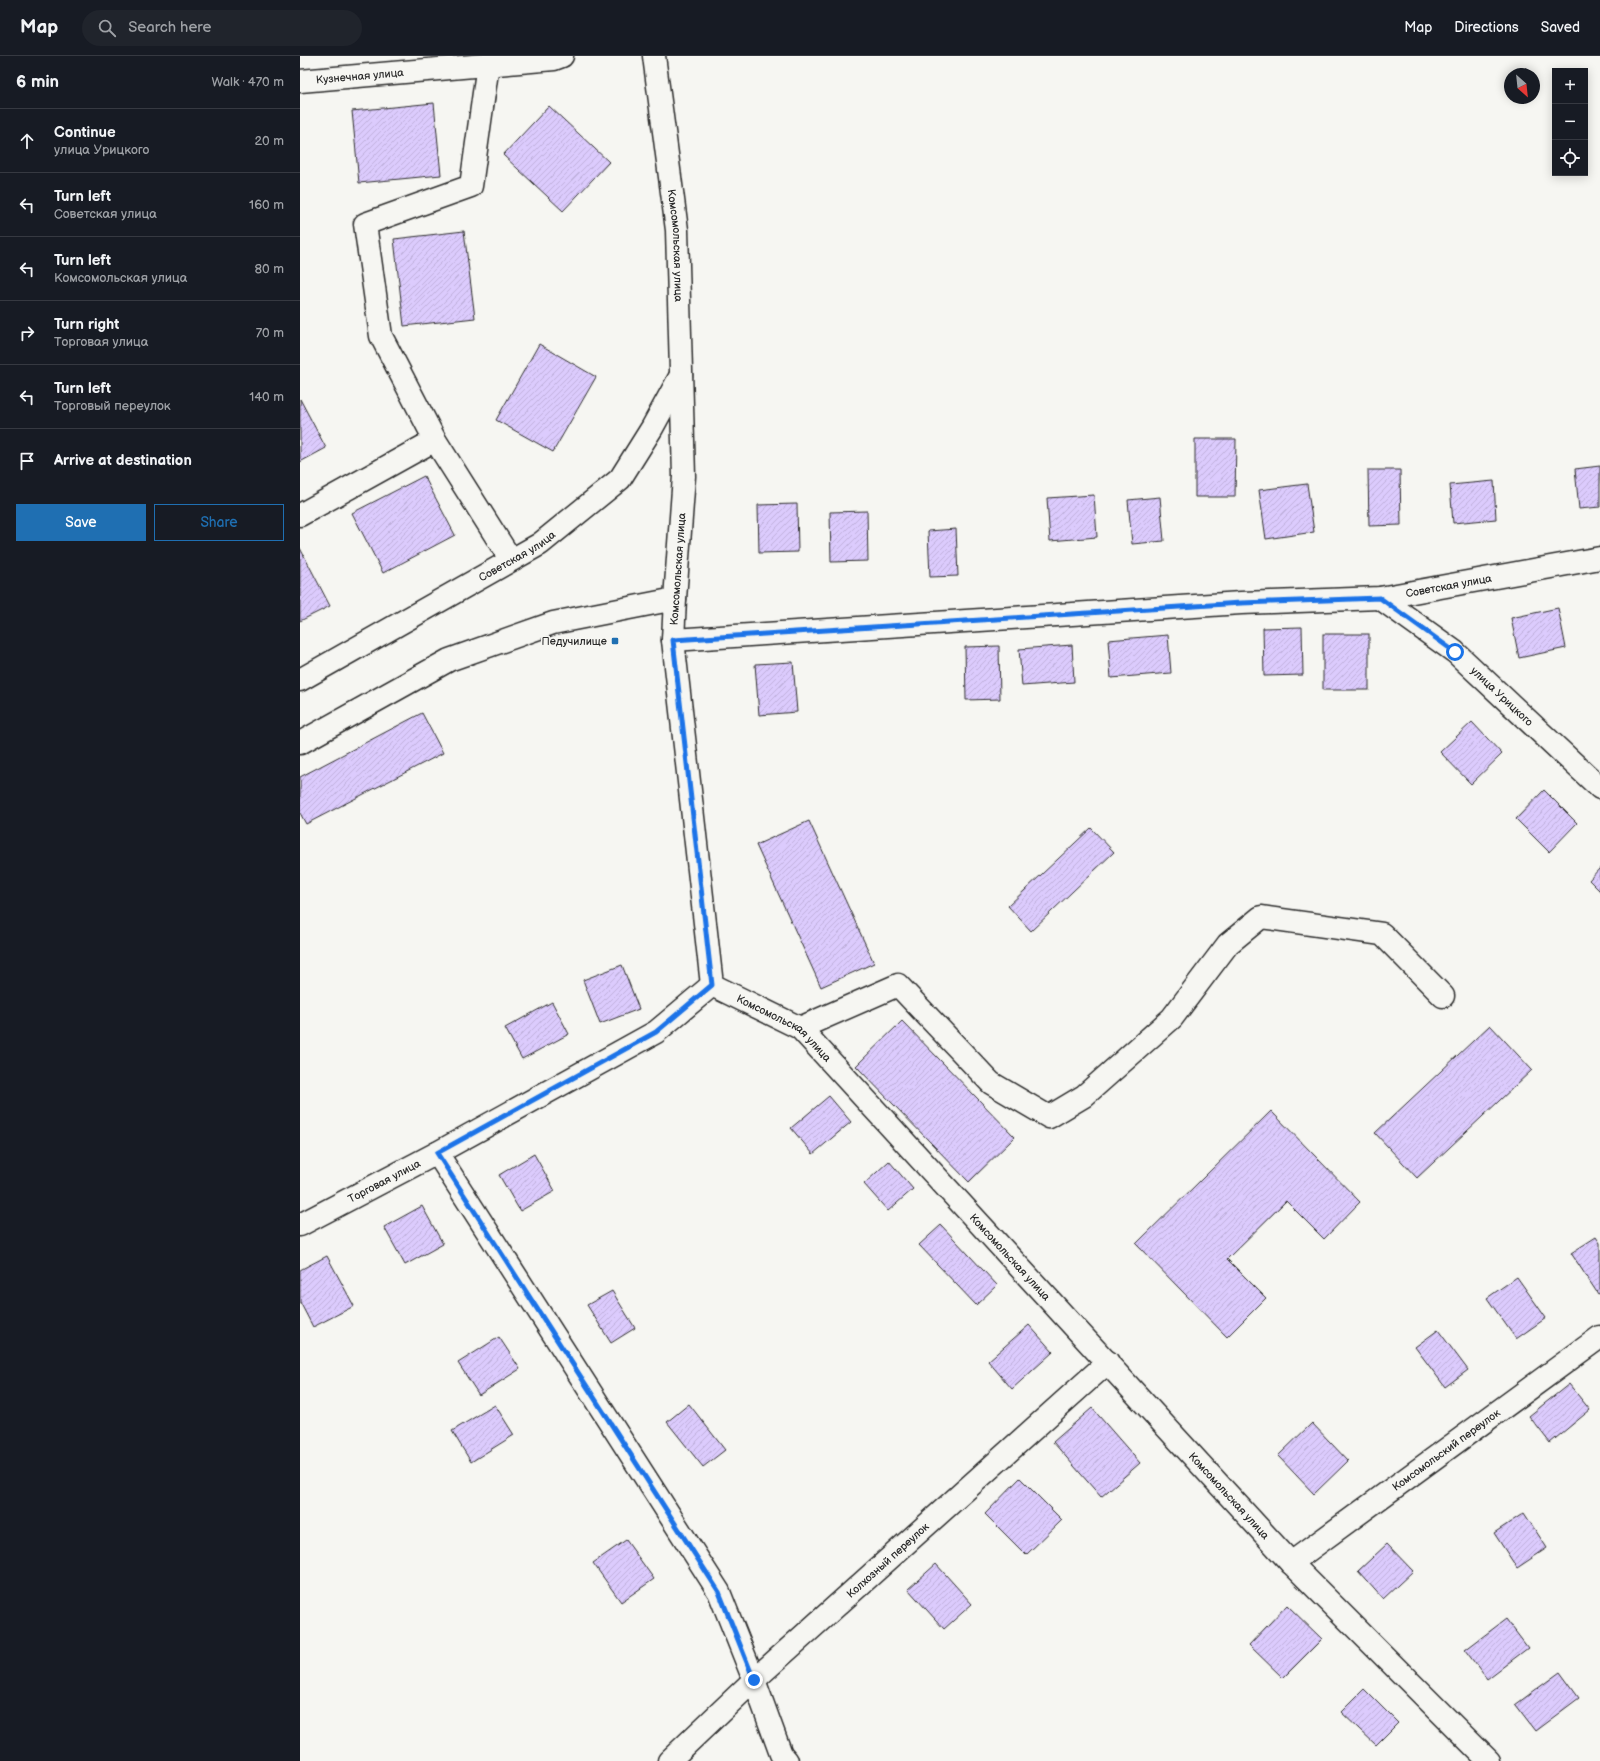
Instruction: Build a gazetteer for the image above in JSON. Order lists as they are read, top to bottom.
{
  "streets": {
    "street": [
      "Кузнечная улица",
      "Комсомольская улица",
      "Советская улица",
      "улица Урицкого",
      "Торговая улица",
      "Комсомольский переулок",
      "Колхозный переулок"
    ]
  },
  "crossings": [
    ["Комсомольская улица", "Советская улица"],
    ["Комсомольская улица", "Торговая улица"],
    ["Комсомольская улица", "Комсомольский переулок"],
    ["Комсомольская улица", "Колхозный переулок"],
    ["Советская улица", "улица Урицкого"]
  ],
  "places": {
    "transit": ["Педучилище"]
  },
  "north": "bottom right",
  "page": {
    "header": "Map",
    "search": "Search here",
    "nav": ["Map", "Directions", "Saved"],
    "heading": ["6 min", "Walk · 470 m"],
    "map_buttons": ["+", "−"],
    "list": [
      ["Continue", "улица Урицкого", "20 m"],
      ["Turn left", "Советская улица", "160 m"],
      ["Turn left", "Комсомольская улица", "80 m"],
      ["Turn right", "Торговая улица", "70 m"],
      ["Turn left", "Торговый переулок", "140 m"],
      "Arrive at destination"
    ],
    "buttons": ["Save", "Share"]
  }
}
